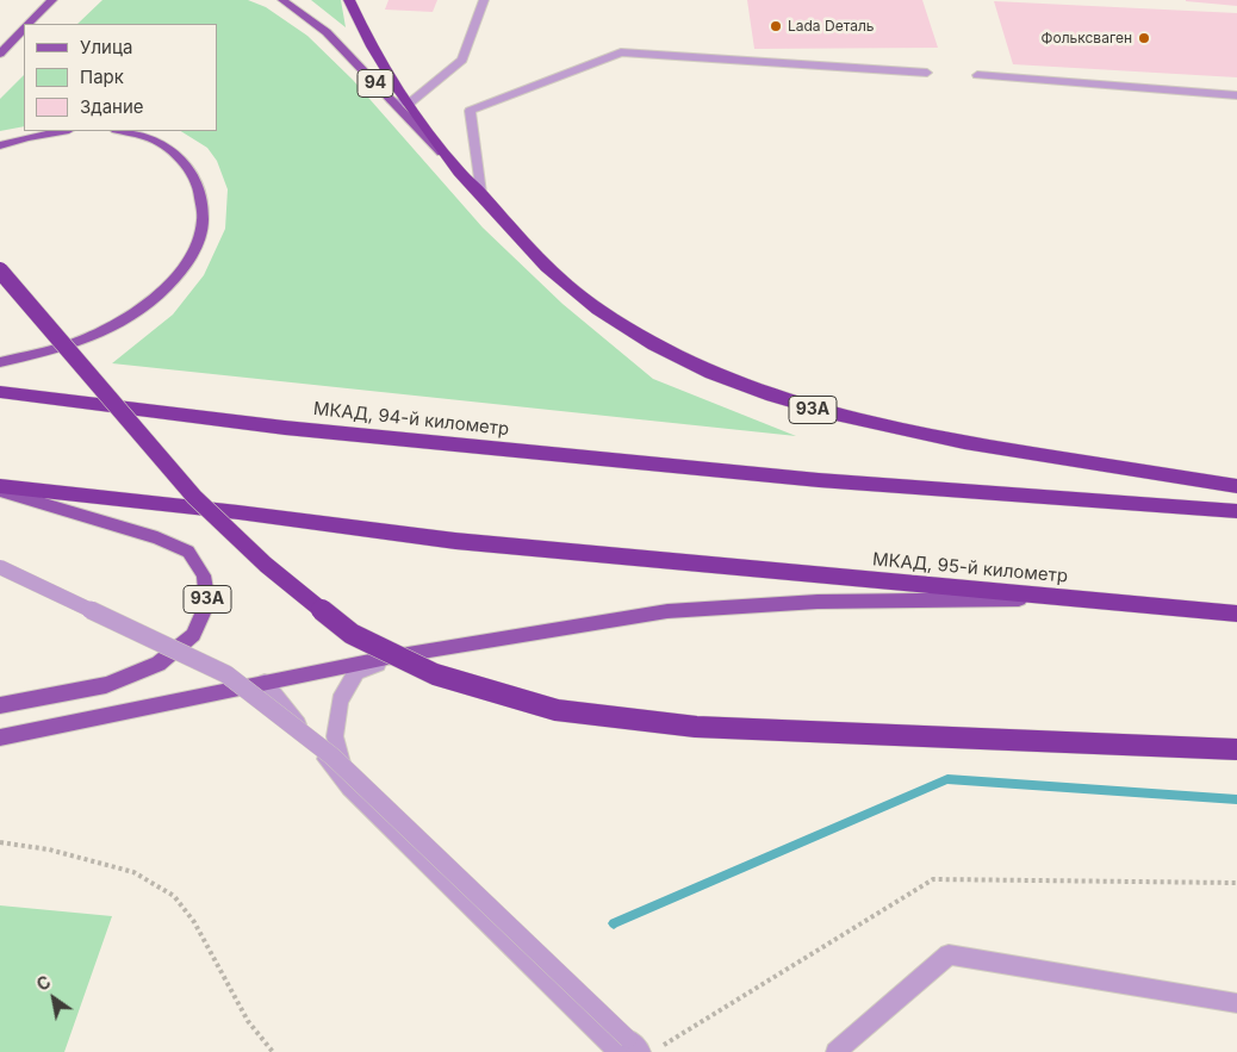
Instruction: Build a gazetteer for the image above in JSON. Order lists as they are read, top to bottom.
{
  "streets": {
    "highway": ["93A", "МКАД, 94-й километр", "МКАД, 95-й километр"],
    "main road": ["94"]
  },
  "crossings": [
    ["94", "93A"]
  ],
  "places": ["Lada Dеталь", "Фольксваген"],
  "legend": ["Улица", "Парк", "Здание"],
  "north": "top left"
}
